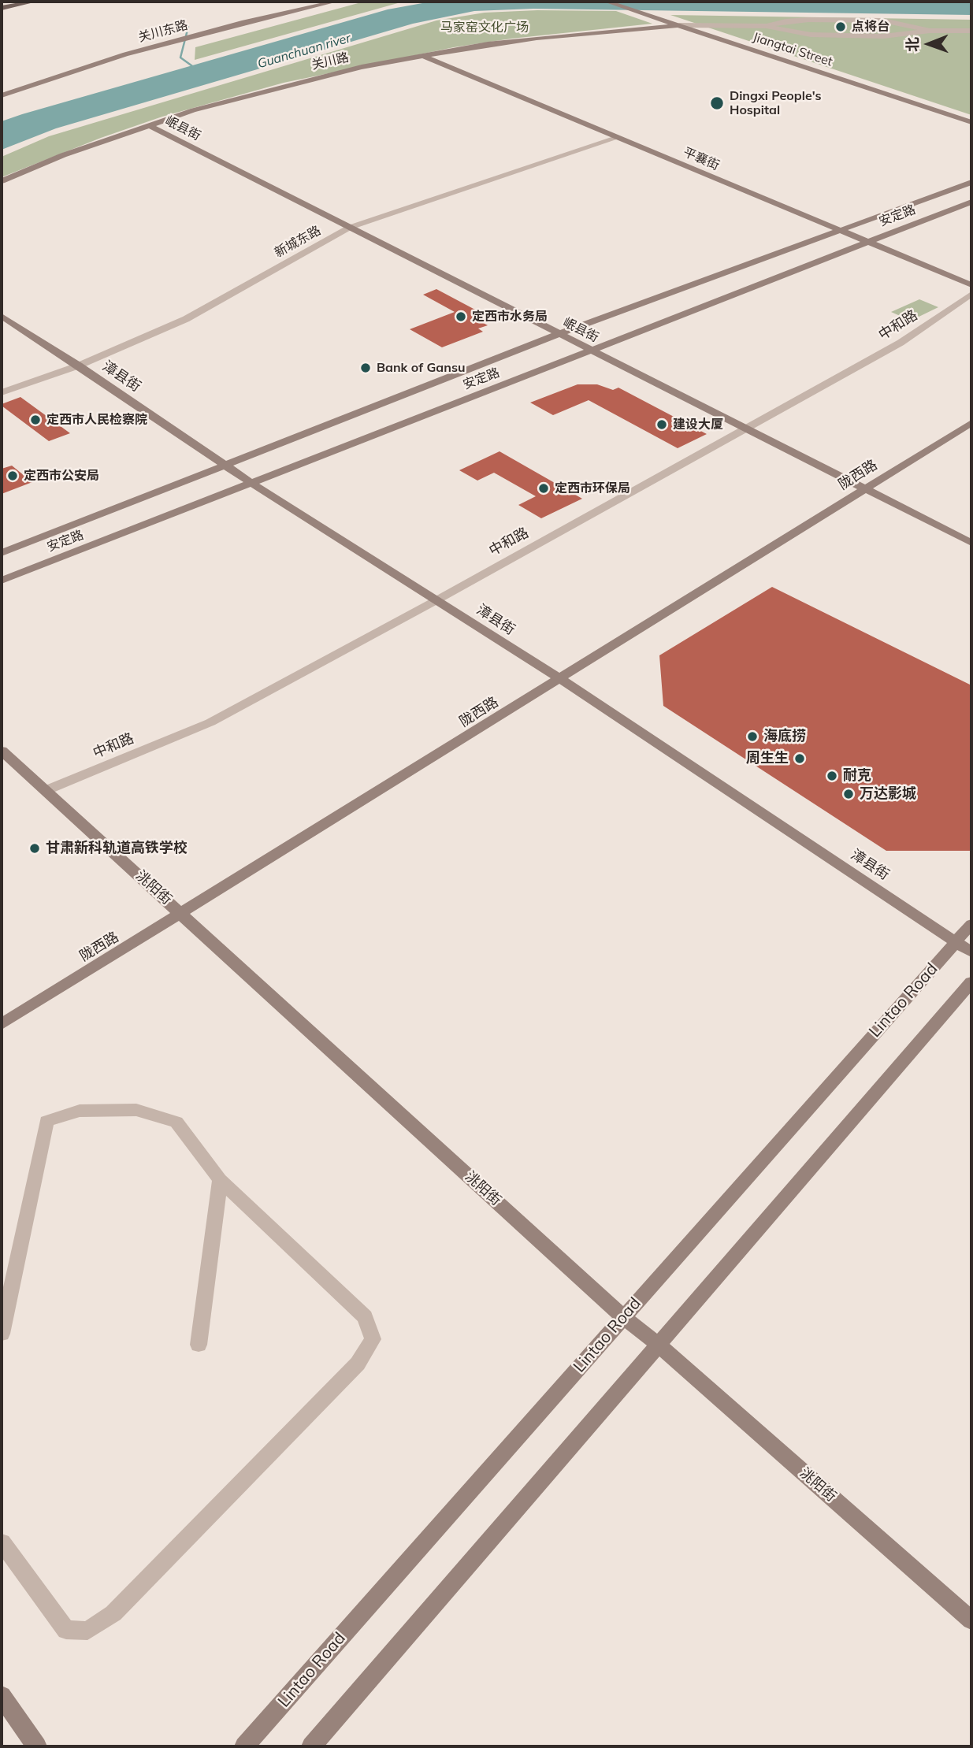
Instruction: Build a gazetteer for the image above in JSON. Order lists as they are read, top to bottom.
{
  "streets": {
    "street": [
      "关川东路",
      "Jiangtai Street",
      "关川路",
      "岷县街",
      "平襄街",
      "安定路",
      "新城东路",
      "中和路",
      "漳县街",
      "陇西路",
      "洮阳街",
      "Lintao Road"
    ]
  },
  "crossings": [
    ["Jiangtai Street", "关川路"],
    ["关川路", "岷县街"],
    ["关川路", "平襄街"],
    ["岷县街", "安定路"],
    ["岷县街", "新城东路"],
    ["岷县街", "中和路"],
    ["岷县街", "陇西路"],
    ["平襄街", "安定路"],
    ["平襄街", "新城东路"],
    ["安定路", "漳县街"],
    ["新城东路", "漳县街"],
    ["中和路", "漳县街"],
    ["中和路", "洮阳街"],
    ["漳县街", "陇西路"],
    ["漳县街", "Lintao Road"],
    ["陇西路", "洮阳街"],
    ["洮阳街", "Lintao Road"]
  ],
  "water": ["Guanchuan river"],
  "parks": ["马家窑文化广场"],
  "places": [
    "点将台",
    "Dingxi People's Hospital",
    "定西市水务局",
    "Bank of Gansu",
    "定西市人民检察院",
    "建设大厦",
    "定西市公安局",
    "定西市环保局",
    "海底捞",
    "周生生",
    "耐克",
    "万达影城",
    "甘肃新科轨道高铁学校"
  ],
  "north": "left"
}
